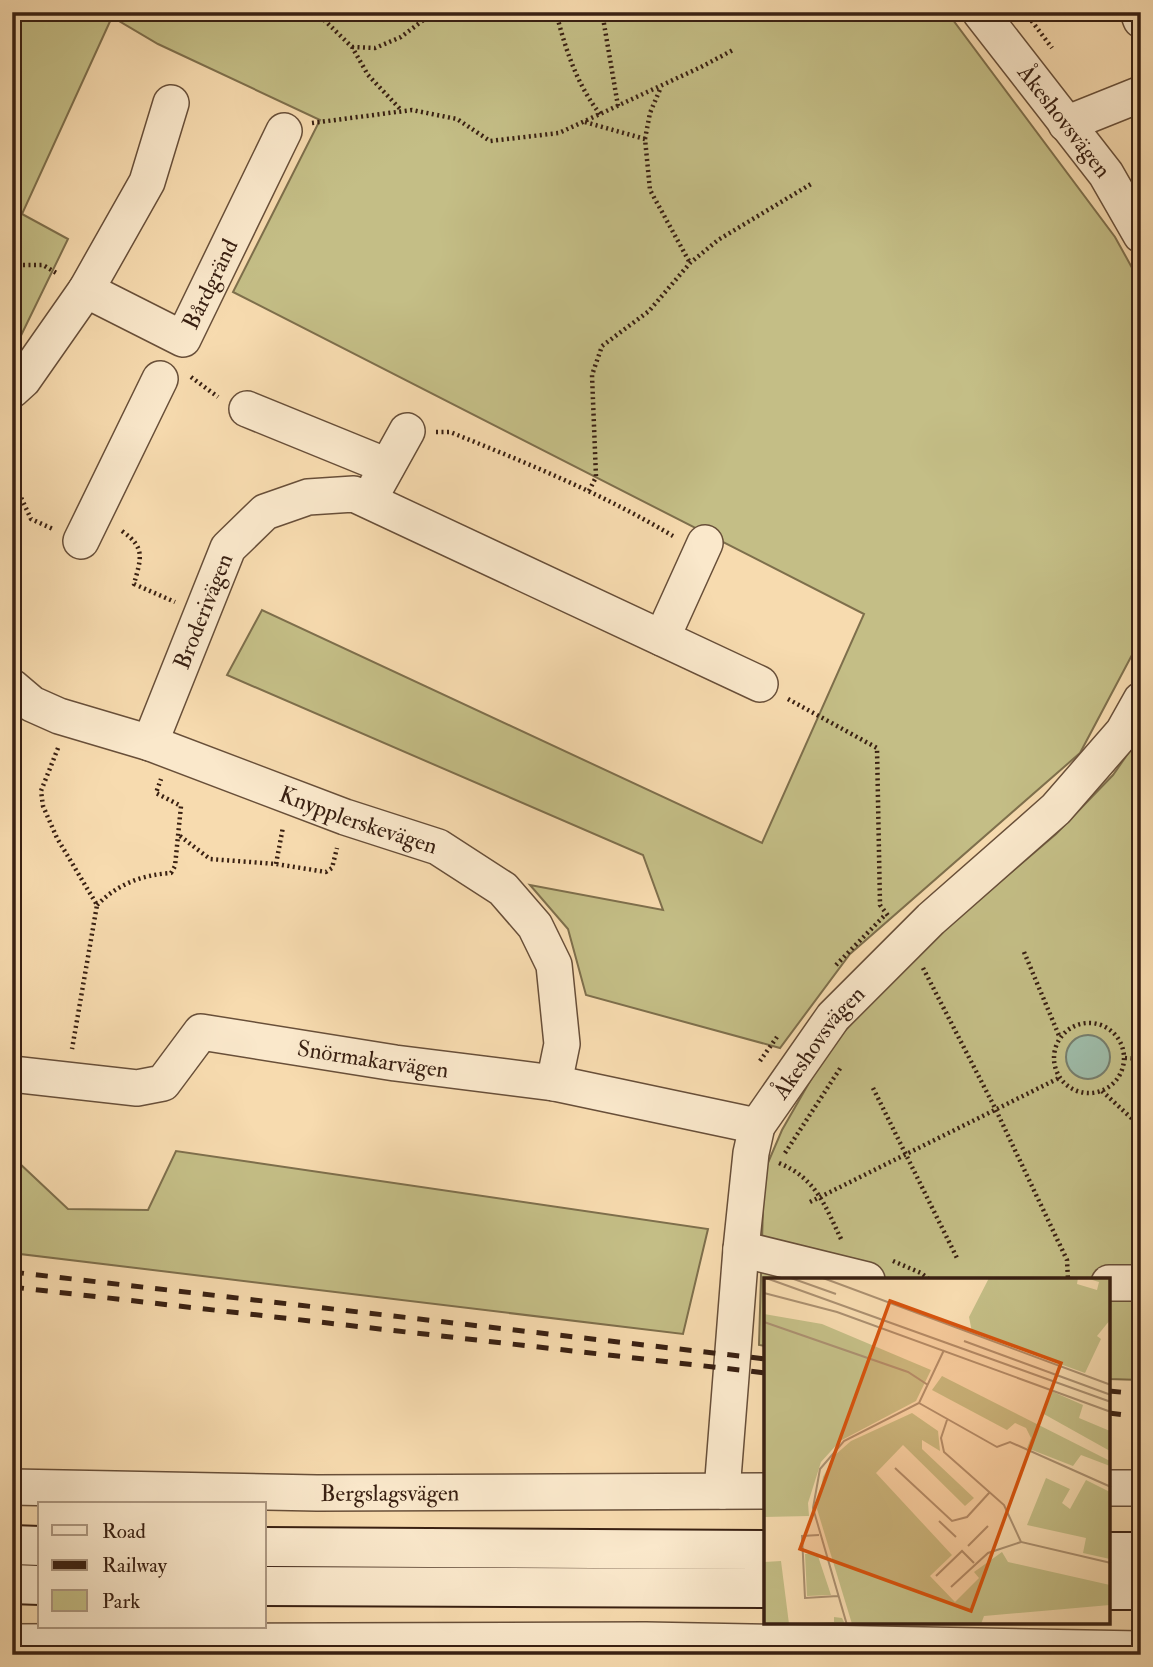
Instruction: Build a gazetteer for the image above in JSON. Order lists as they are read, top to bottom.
{
  "streets": {
    "street": [
      "Åkeshovsvägen",
      "Bårdgränd",
      "Broderivägen",
      "Knypplerskevägen",
      "Snörmakarvägen",
      "Bergslagsvägen"
    ]
  },
  "crossings": [
    ["Åkeshovsvägen", "Snörmakarvägen"],
    ["Åkeshovsvägen", "Bergslagsvägen"],
    ["Broderivägen", "Knypplerskevägen"],
    ["Knypplerskevägen", "Snörmakarvägen"]
  ],
  "legend": ["Road", "Railway", "Park"]
}
